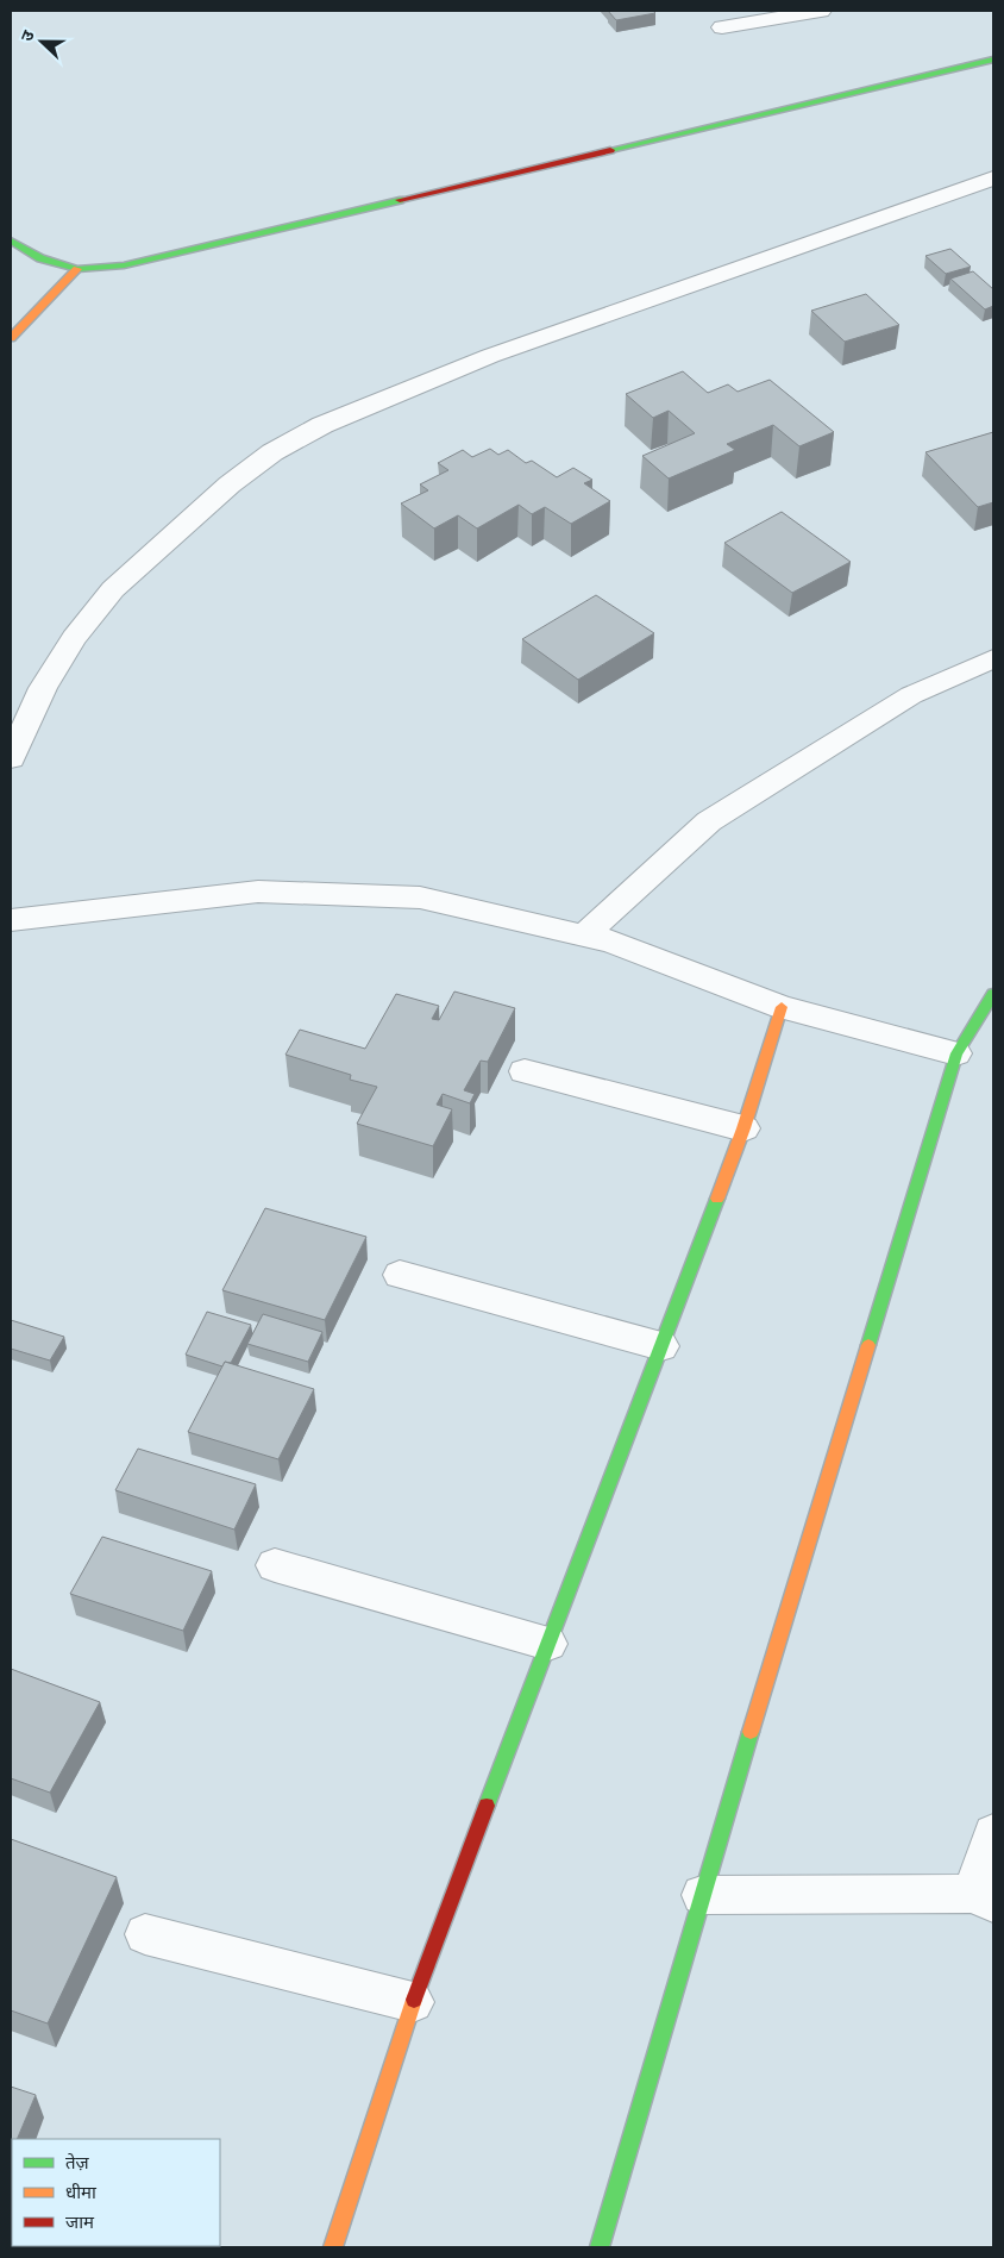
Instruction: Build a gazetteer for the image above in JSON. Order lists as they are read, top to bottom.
{
  "legend": ["तेज़", "धीमा", "जाम"],
  "north": "left"
}
